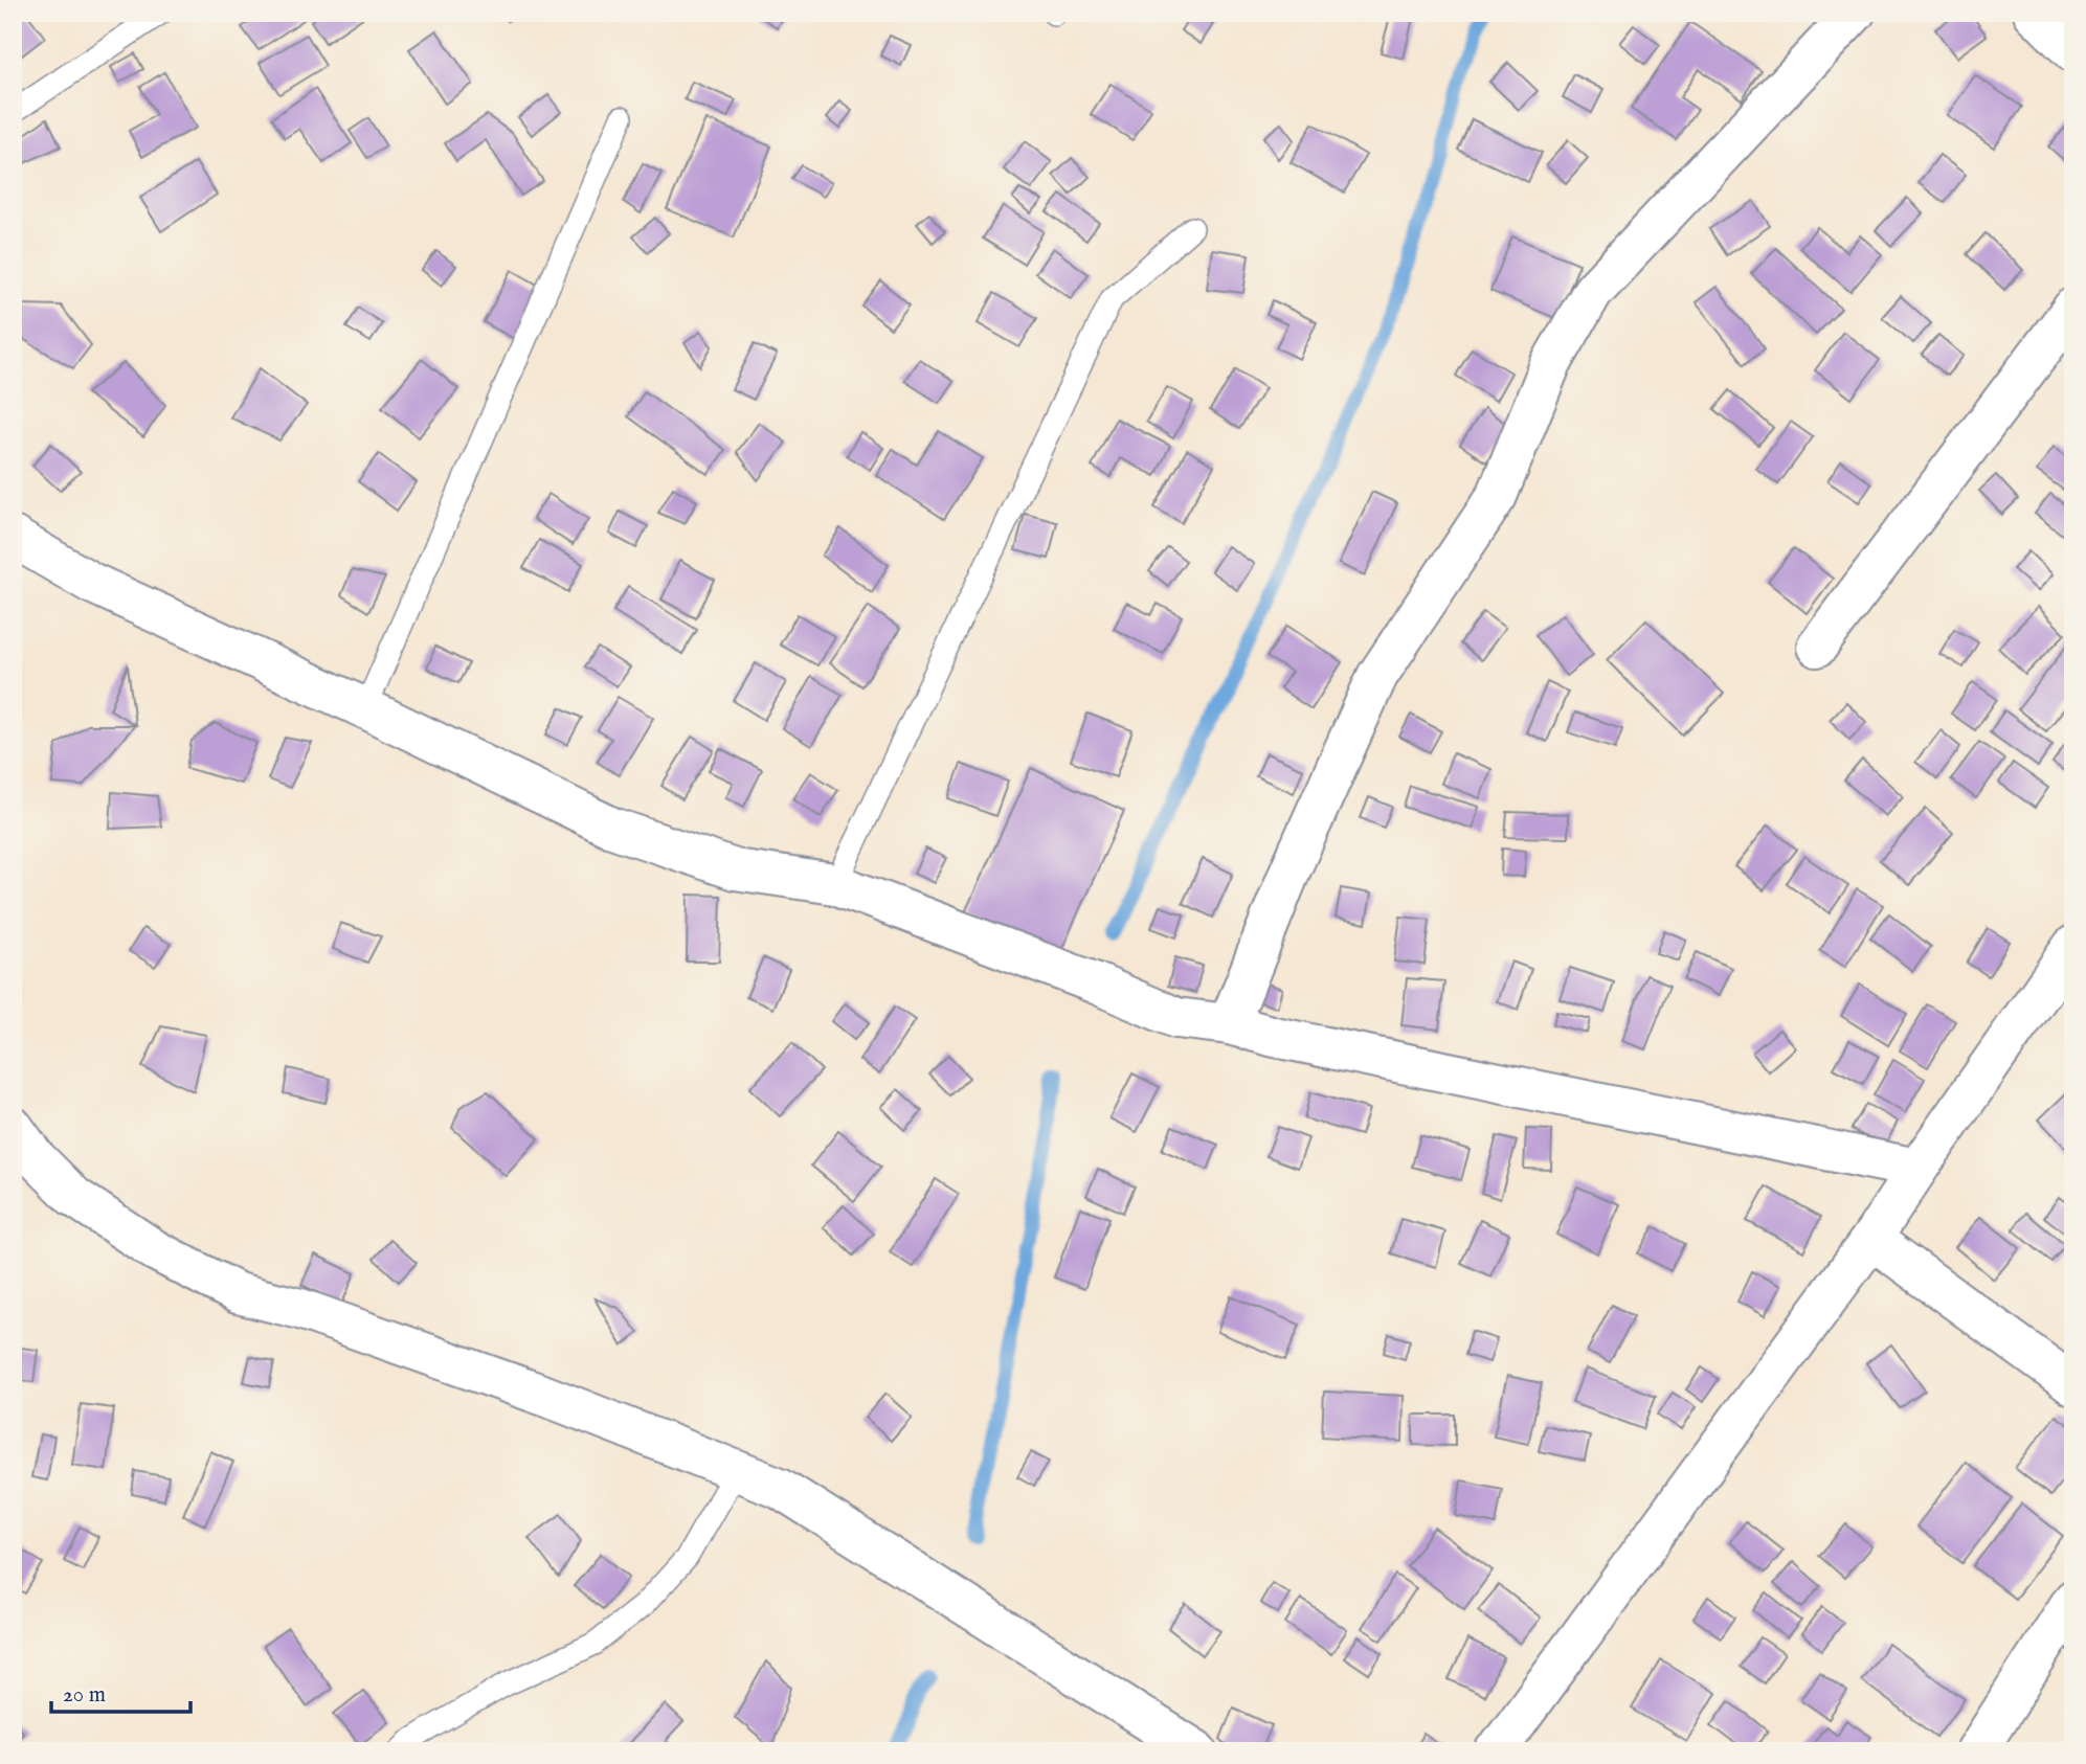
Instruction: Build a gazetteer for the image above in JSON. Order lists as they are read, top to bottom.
{
  "scale_bar": "20 m"
}
